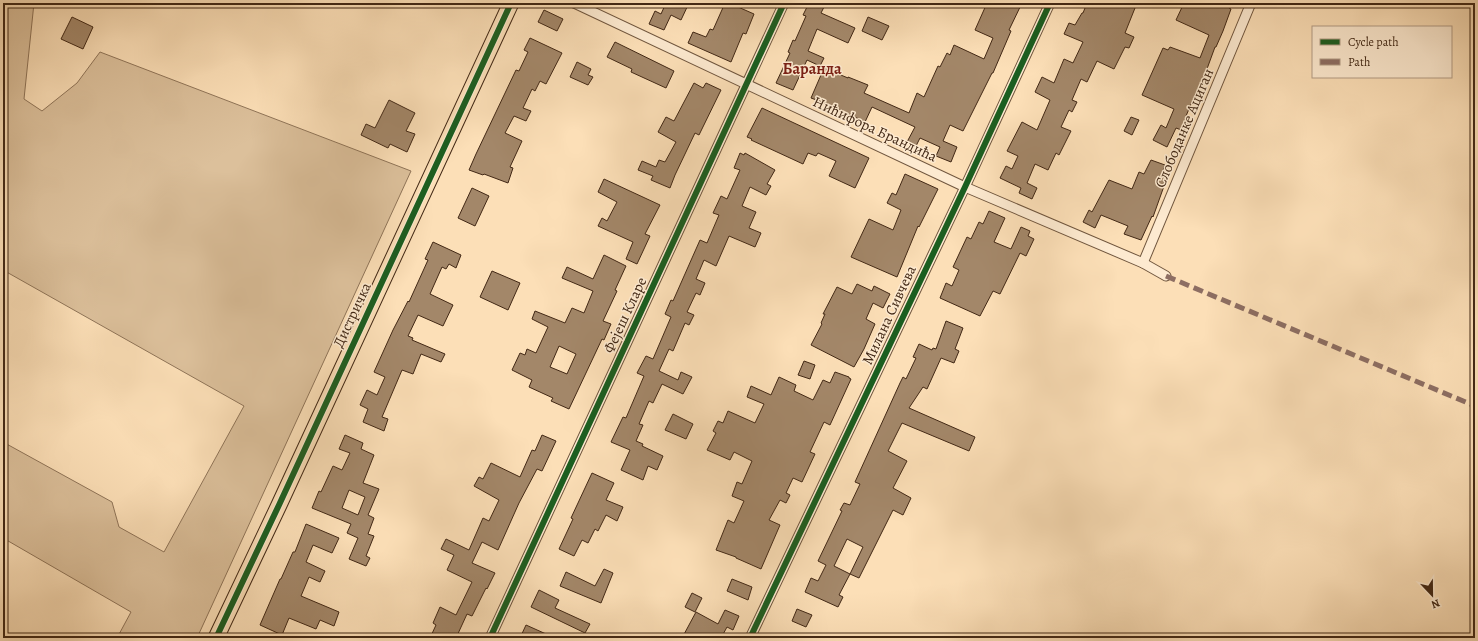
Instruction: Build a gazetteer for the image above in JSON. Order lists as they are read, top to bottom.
{
  "streets": {
    "main road": ["Дистричка"],
    "street": [
      "Слободанке Ациган",
      "Нићифора Брандића",
      "Фејеш Кларе",
      "Милана Сивчева"
    ]
  },
  "crossings": [
    ["Слободанке Ациган", "Нићифора Брандића"],
    ["Нићифора Брандића", "Фејеш Кларе"],
    ["Нићифора Брандића", "Милана Сивчева"]
  ],
  "districts": ["Баранда"],
  "legend": ["Cycle path", "Path"],
  "north": "bottom"
}
